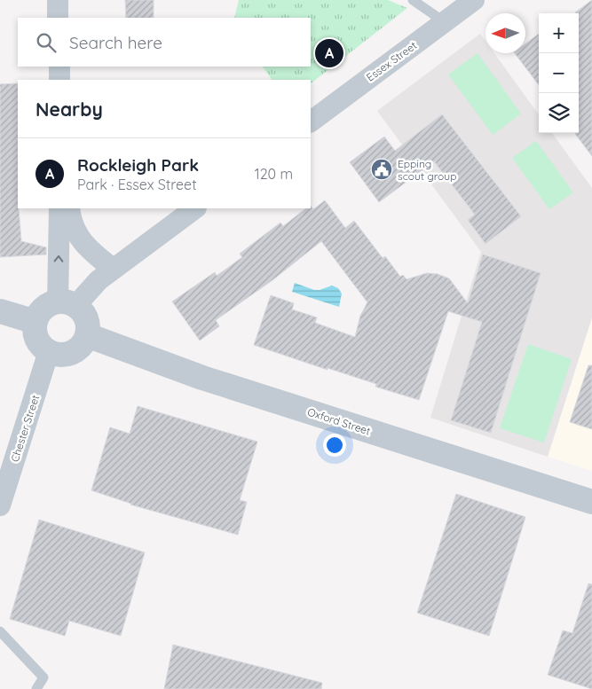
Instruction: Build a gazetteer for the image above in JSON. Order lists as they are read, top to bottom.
{
  "streets": {
    "street": ["Essex Street", "Oxford Street", "Chester Street"]
  },
  "crossings": [
    ["Oxford Street", "Chester Street"]
  ],
  "places": {
    "public building": ["Epping scout group"]
  },
  "north": "left",
  "page": {
    "map_buttons": ["+", "−"],
    "search": "Search here",
    "pins": "A",
    "heading": "Nearby",
    "list": [
      {
        "mark": "A",
        "name": "Rockleigh Park",
        "note": "Park · Essex Street",
        "value": "120 m"
      }
    ]
  }
}
